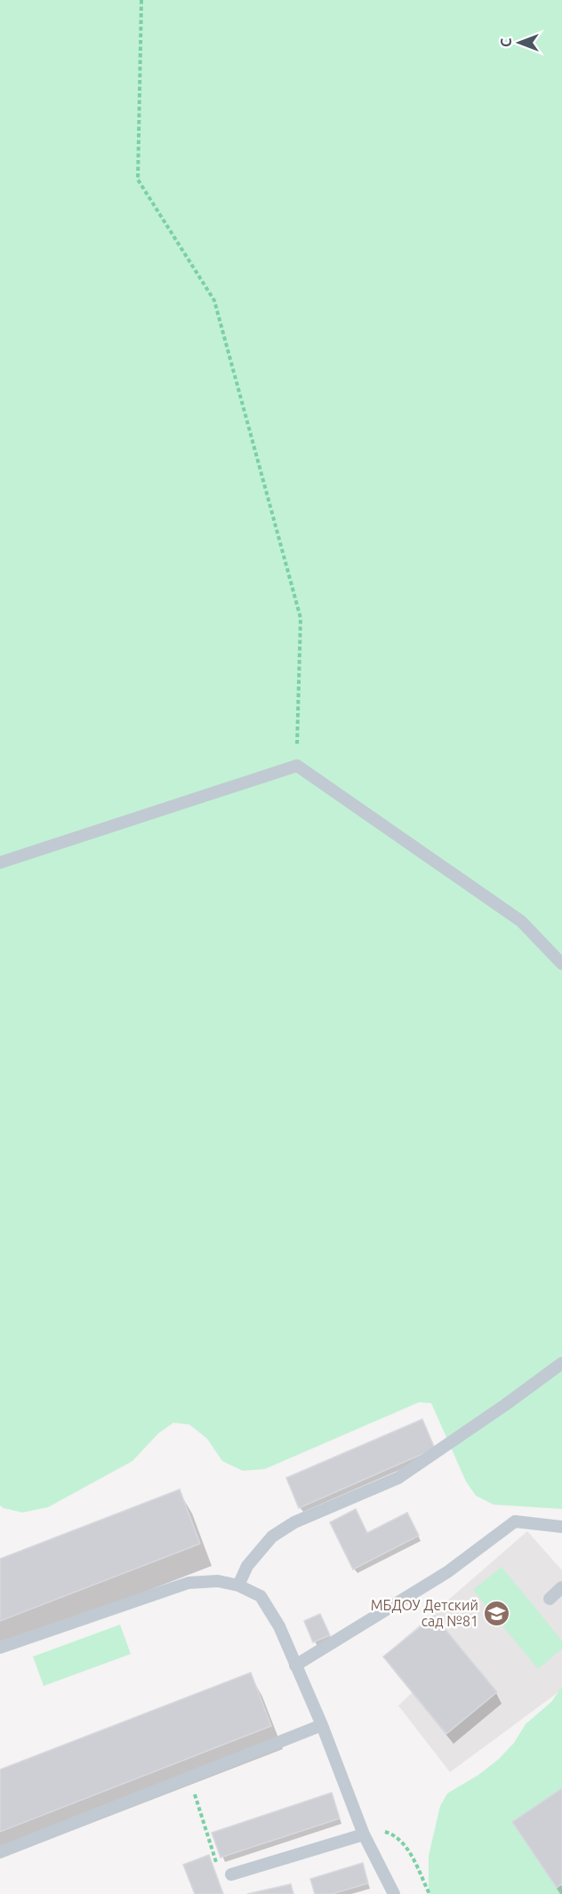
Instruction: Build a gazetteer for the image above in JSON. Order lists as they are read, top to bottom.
{
  "places": {
    "school or university": ["МБДОУ Детский сад №81"]
  },
  "north": "left"
}
